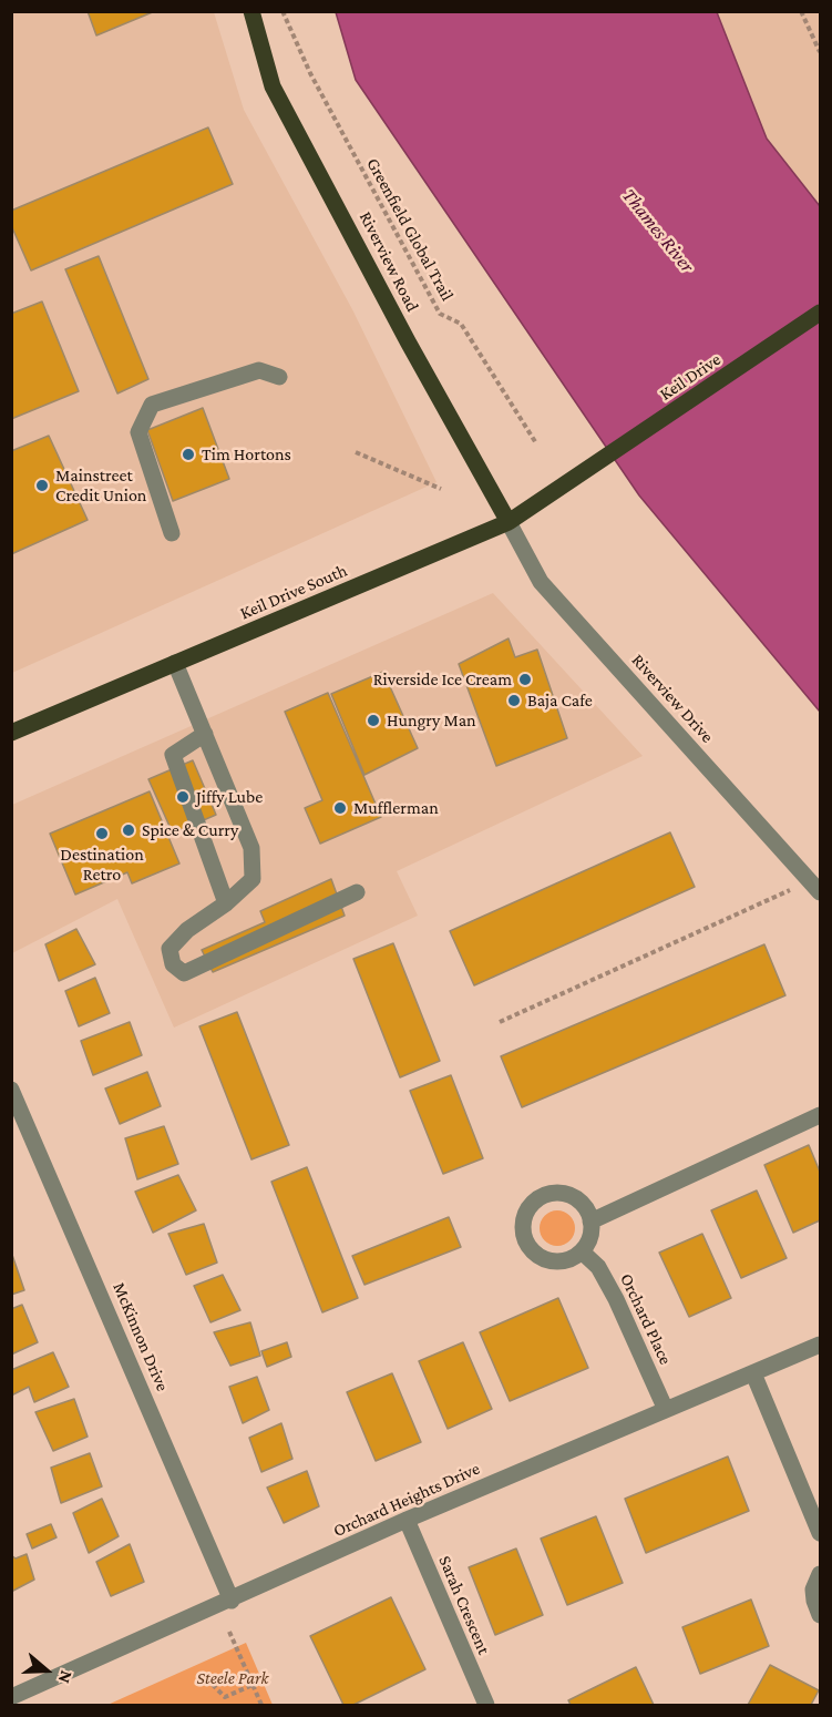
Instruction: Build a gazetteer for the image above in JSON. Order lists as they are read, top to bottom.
{
  "streets": {
    "main road": ["Riverview Road", "Keil Drive", "Keil Drive South"],
    "street": [
      "Riverview Drive",
      "Orchard Place",
      "McKinnon Drive",
      "Orchard Heights Drive",
      "Sarah Crescent"
    ],
    "path": ["Greenfield Global Trail"]
  },
  "crossings": [
    ["Riverview Road", "Keil Drive South"],
    ["Riverview Road", "Riverview Drive"],
    ["Keil Drive", "Keil Drive South"],
    ["Keil Drive South", "Riverview Drive"],
    ["Orchard Place", "Orchard Heights Drive"],
    ["McKinnon Drive", "Orchard Heights Drive"],
    ["Orchard Heights Drive", "Sarah Crescent"]
  ],
  "water": ["Thames River"],
  "parks": ["Steele Park"],
  "places": [
    "Tim Hortons",
    "Mainstreet Credit Union",
    "Riverside Ice Cream",
    "Baja Cafe",
    "Hungry Man",
    "Jiffy Lube",
    "Mufflerman",
    "Spice & Curry",
    "Destination Retro"
  ],
  "north": "right"
}
